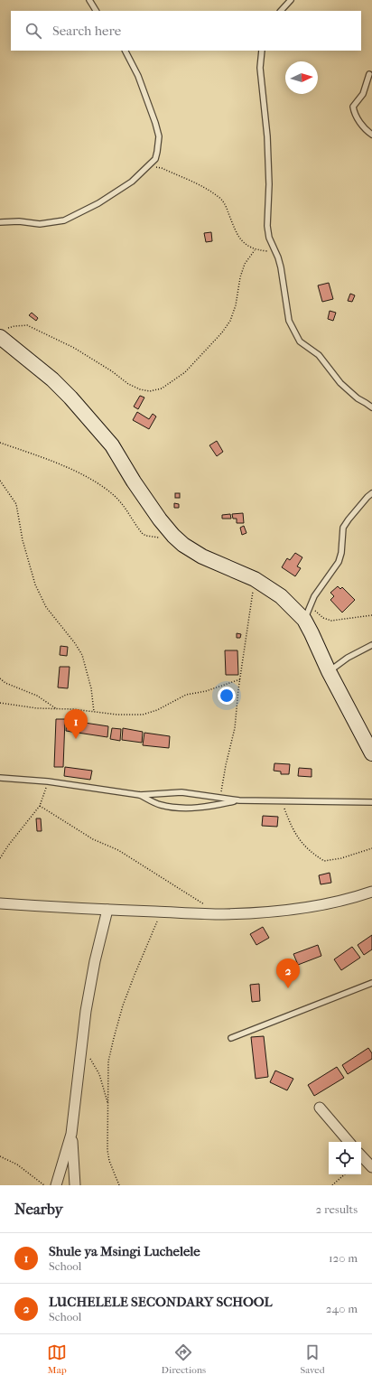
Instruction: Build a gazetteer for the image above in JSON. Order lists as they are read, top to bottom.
{
  "north": "right",
  "page": {
    "search": "Search here",
    "pins": ["1", "2"],
    "heading": ["Nearby", "2 results"],
    "list": [
      {
        "mark": "1",
        "name": "Shule ya Msingi Luchelele",
        "note": "School",
        "value": "120 m"
      },
      {
        "mark": "2",
        "name": "LUCHELELE SECONDARY SCHOOL",
        "note": "School",
        "value": "240 m"
      }
    ],
    "nav": ["Map", "Directions", "Saved"]
  }
}
